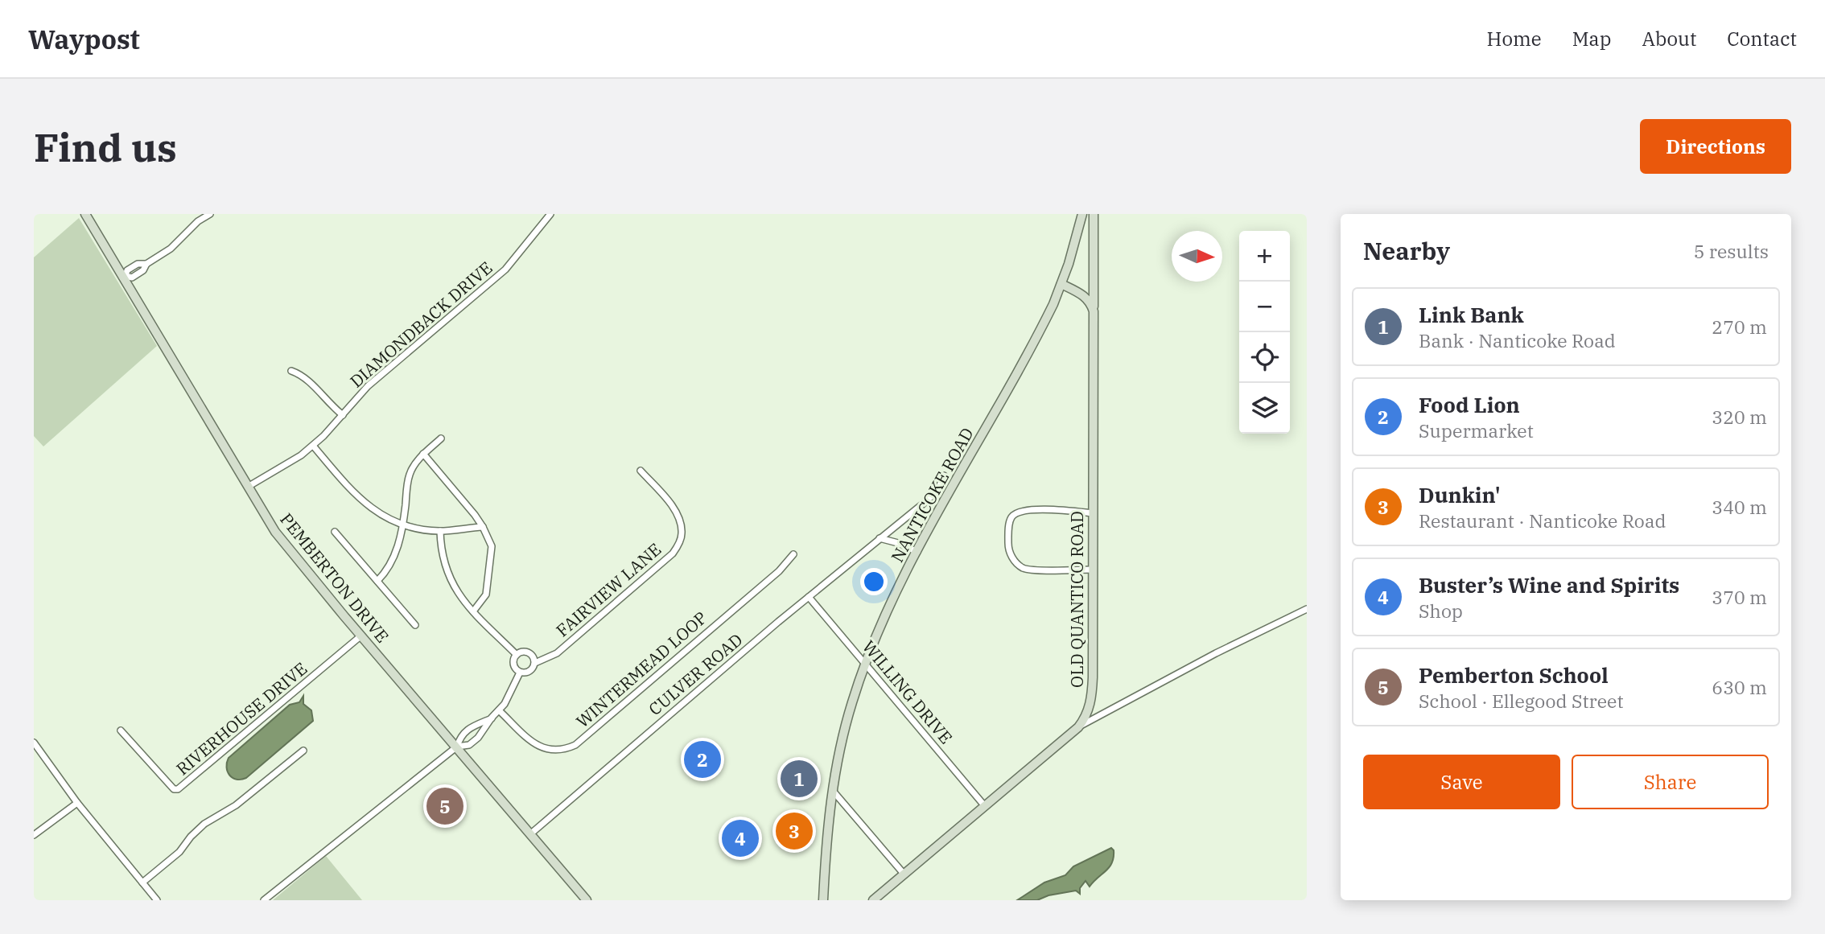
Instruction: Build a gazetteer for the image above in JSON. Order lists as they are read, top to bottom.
{
  "streets": {
    "street": [
      "DIAMONDBACK DRIVE",
      "NANTICOKE ROAD",
      "PEMBERTON DRIVE",
      "FAIRVIEW LANE",
      "OLD QUANTICO ROAD",
      "WINTERMEAD LOOP",
      "CULVER ROAD",
      "WILLING DRIVE",
      "RIVERHOUSE DRIVE"
    ]
  },
  "crossings": [
    ["DIAMONDBACK DRIVE", "PEMBERTON DRIVE"],
    ["NANTICOKE ROAD", "WILLING DRIVE"],
    ["PEMBERTON DRIVE", "CULVER ROAD"],
    ["PEMBERTON DRIVE", "RIVERHOUSE DRIVE"],
    ["OLD QUANTICO ROAD", "WILLING DRIVE"],
    ["CULVER ROAD", "WILLING DRIVE"]
  ],
  "north": "right",
  "page": {
    "header": "Waypost",
    "nav": [
      "Home",
      "Map",
      "About",
      "Contact"
    ],
    "buttons": [
      "Directions",
      ["Save", "Share"]
    ],
    "title": "Find us",
    "heading": ["Nearby", "5 results"],
    "map_buttons": ["+", "−"],
    "list": [
      {
        "mark": "1",
        "name": "Link Bank",
        "note": "Bank · Nanticoke Road",
        "value": "270 m"
      },
      {
        "mark": "2",
        "name": "Food Lion",
        "note": "Supermarket",
        "value": "320 m"
      },
      {
        "mark": "3",
        "name": "Dunkin'",
        "note": "Restaurant · Nanticoke Road",
        "value": "340 m"
      },
      {
        "mark": "4",
        "name": "Buster’s Wine and Spirits",
        "note": "Shop",
        "value": "370 m"
      },
      {
        "mark": "5",
        "name": "Pemberton School",
        "note": "School · Ellegood Street",
        "value": "630 m"
      }
    ],
    "pins": [
      "2",
      "1",
      "5",
      "3",
      "4"
    ]
  }
}
